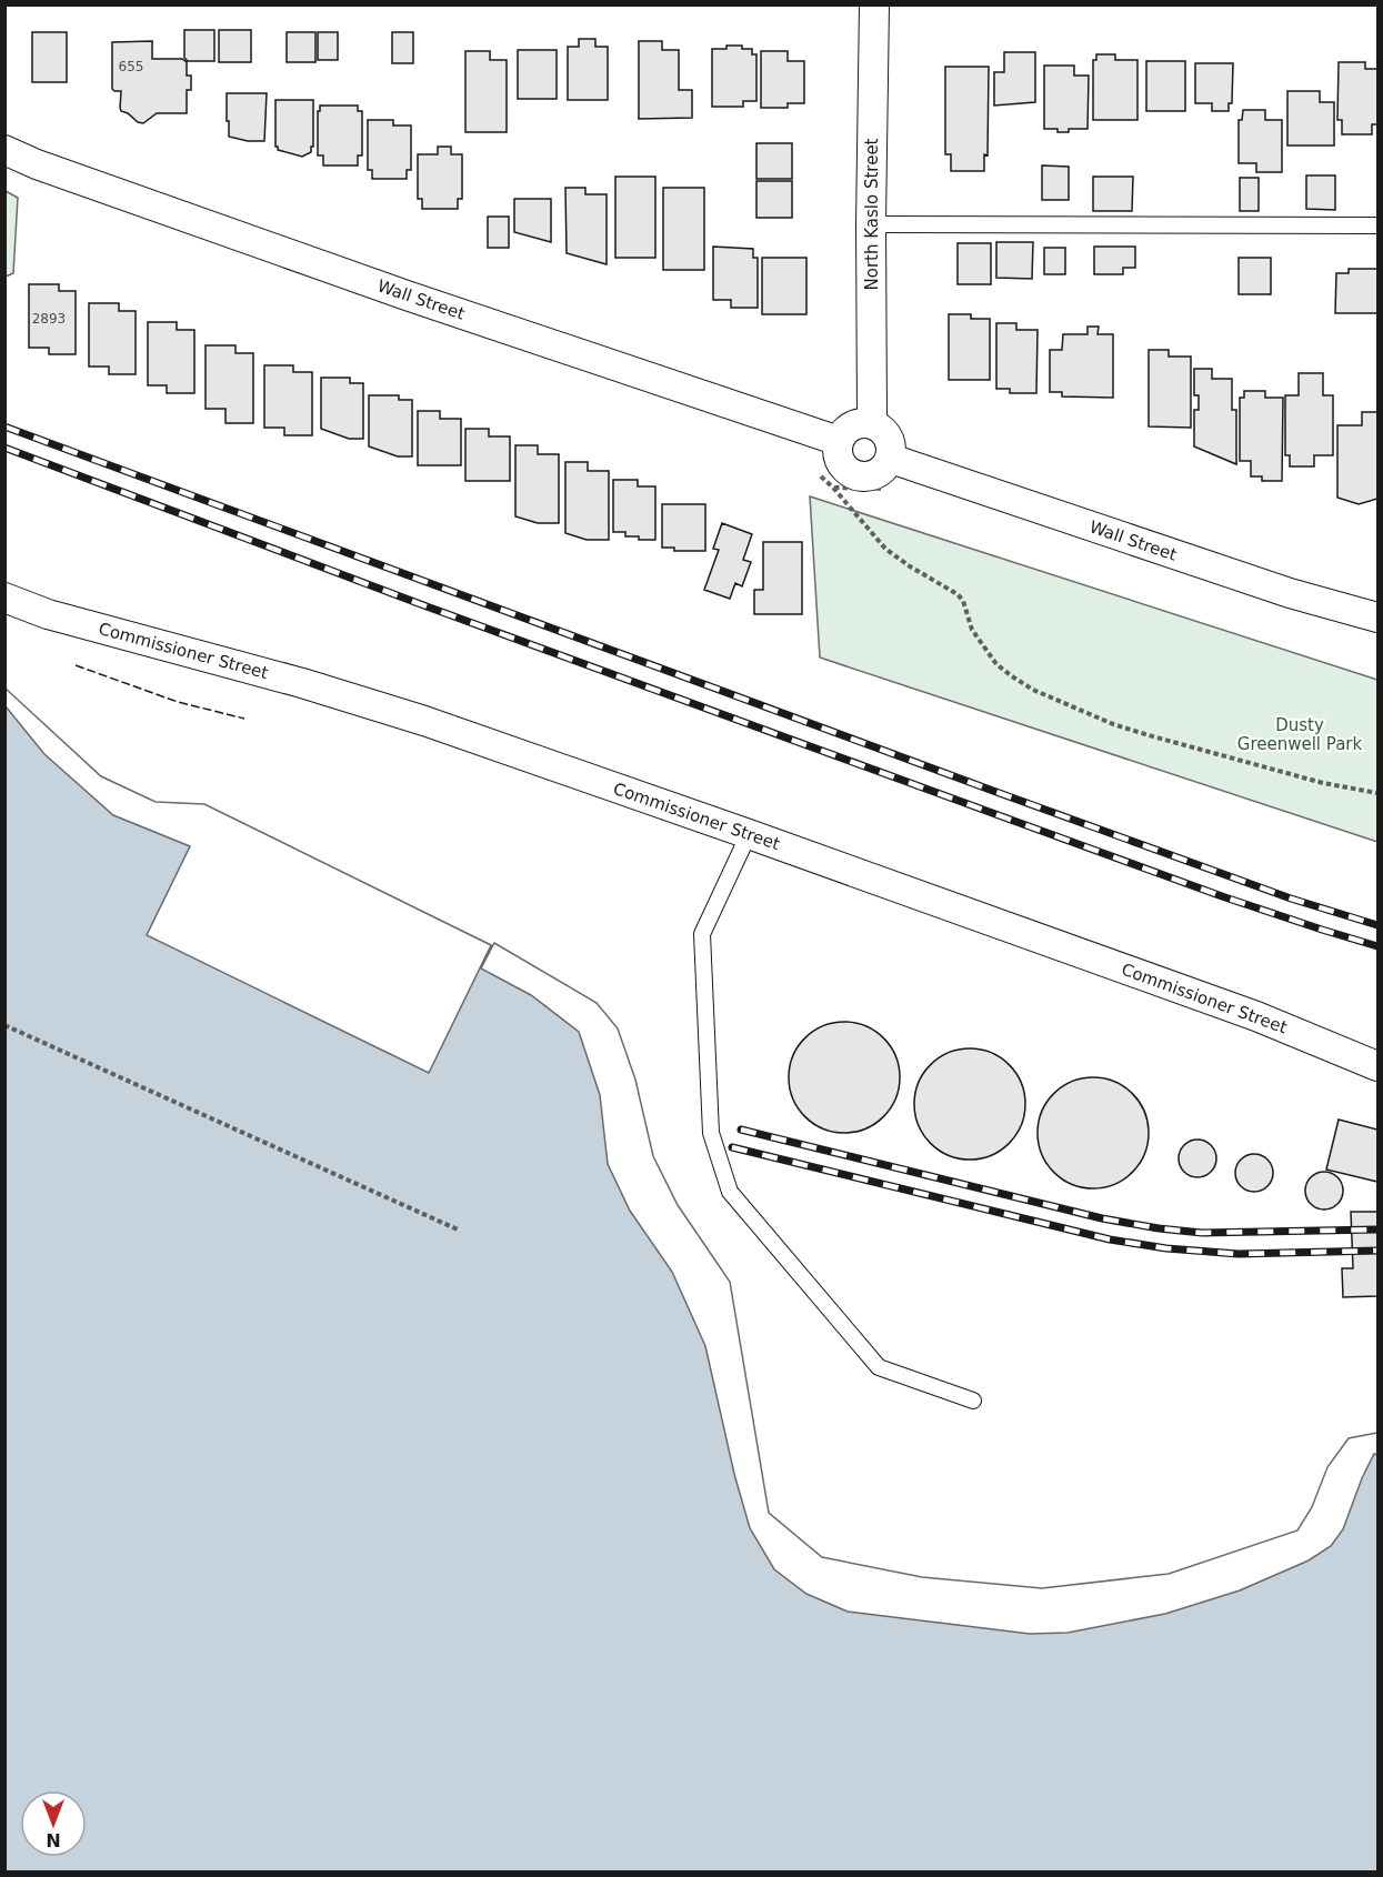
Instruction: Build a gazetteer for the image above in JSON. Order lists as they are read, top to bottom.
{
  "streets": {
    "street": ["North Kaslo Street", "Wall Street", "Commissioner Street"]
  },
  "crossings": [
    ["North Kaslo Street", "Wall Street"]
  ],
  "parks": ["Dusty Greenwell Park"],
  "house_numbers": ["655", "2893"],
  "north": "bottom"
}
